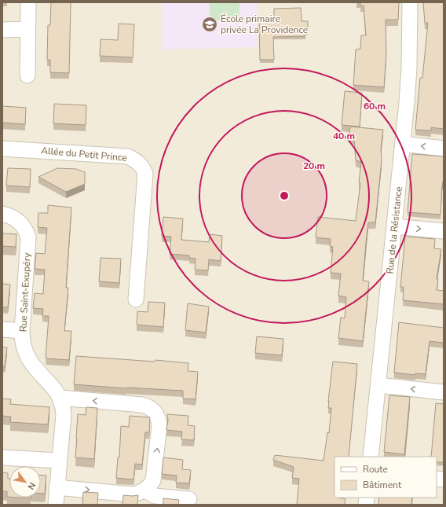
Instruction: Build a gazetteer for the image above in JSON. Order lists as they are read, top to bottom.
{
  "streets": {
    "street": ["Allée du Petit Prince", "Rue de la Résistance", "Rue Saint-Exupéry"]
  },
  "places": {
    "school or university": ["École primaire privée La Providence"]
  },
  "legend": ["Route", "Bâtiment"],
  "north": "bottom right",
  "rings": ["60 m", "40 m", "20 m"]
}
